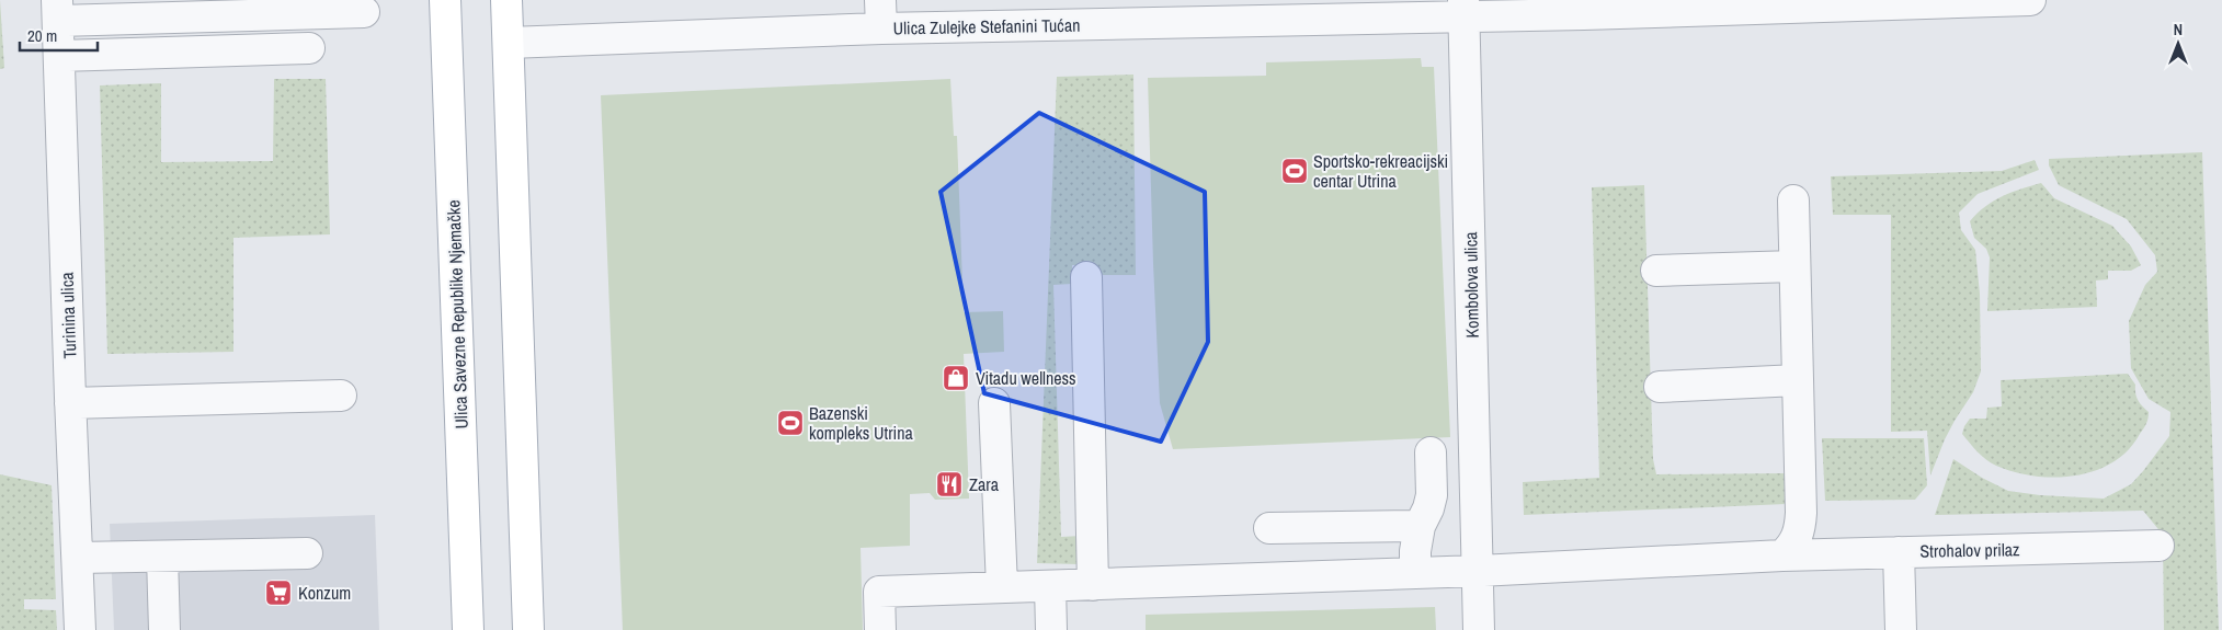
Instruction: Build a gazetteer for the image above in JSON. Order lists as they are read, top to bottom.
{
  "streets": {
    "main road": ["Ulica Savezne Republike Njemačke"],
    "street": [
      "Ulica Zulejke Stefanini Tućan",
      "Kombolova ulica",
      "Turinina ulica",
      "Strohalov prilaz"
    ]
  },
  "crossings": [
    ["Ulica Zulejke Stefanini Tućan", "Kombolova ulica"],
    ["Kombolova ulica", "Strohalov prilaz"]
  ],
  "places": {
    "sports": ["Sportsko-rekreacijski centar Utrina", "Bazenski kompleks Utrina"],
    "shop": ["Vitadu wellness"],
    "restaurant": ["Zara"],
    "supermarket": ["Konzum"]
  },
  "scale_bar": "20 m",
  "north": "top"
}
